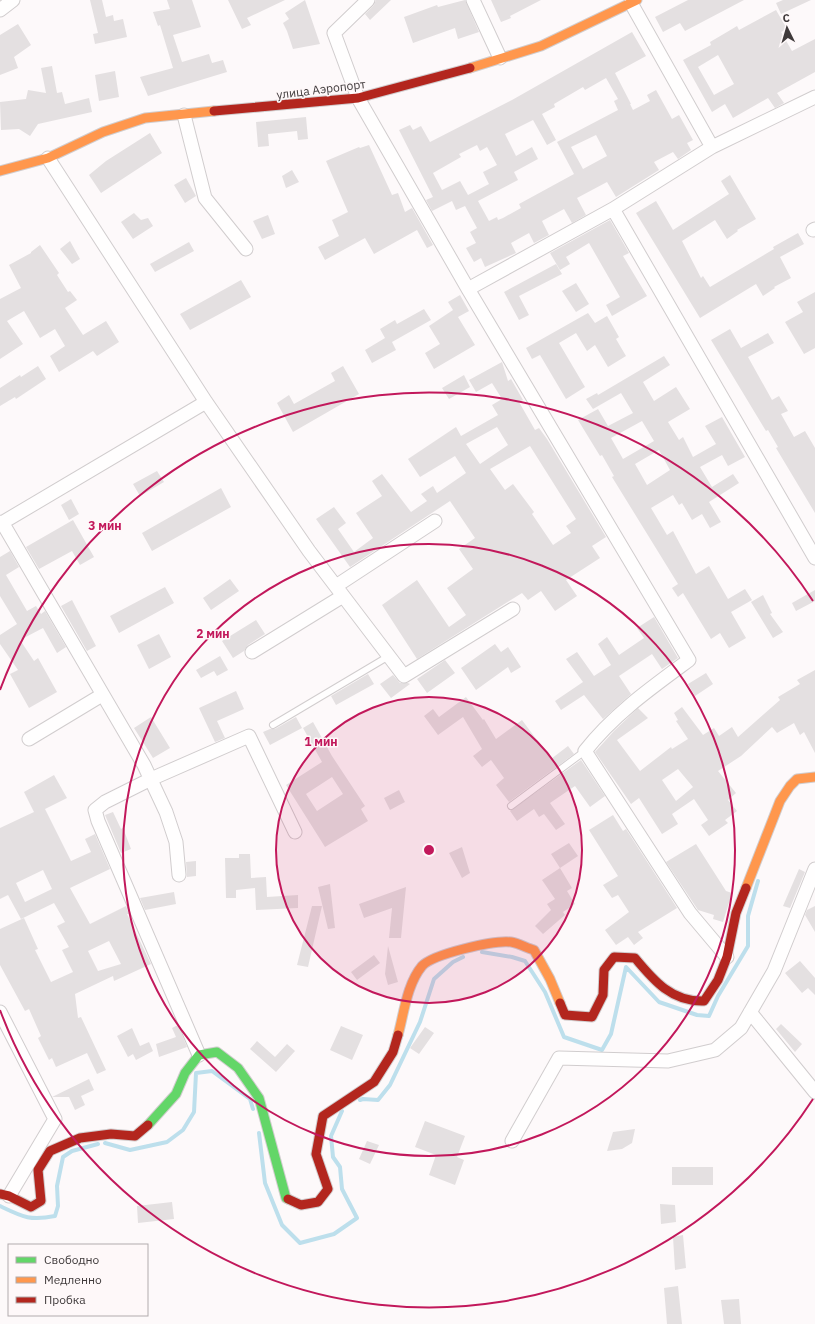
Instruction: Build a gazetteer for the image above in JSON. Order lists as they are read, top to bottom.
{
  "streets": {
    "street": ["улица Аэропорт"]
  },
  "legend": ["Свободно", "Медленно", "Пробка"],
  "north": "top",
  "rings": ["3 мин", "2 мин", "1 мин"]
}
